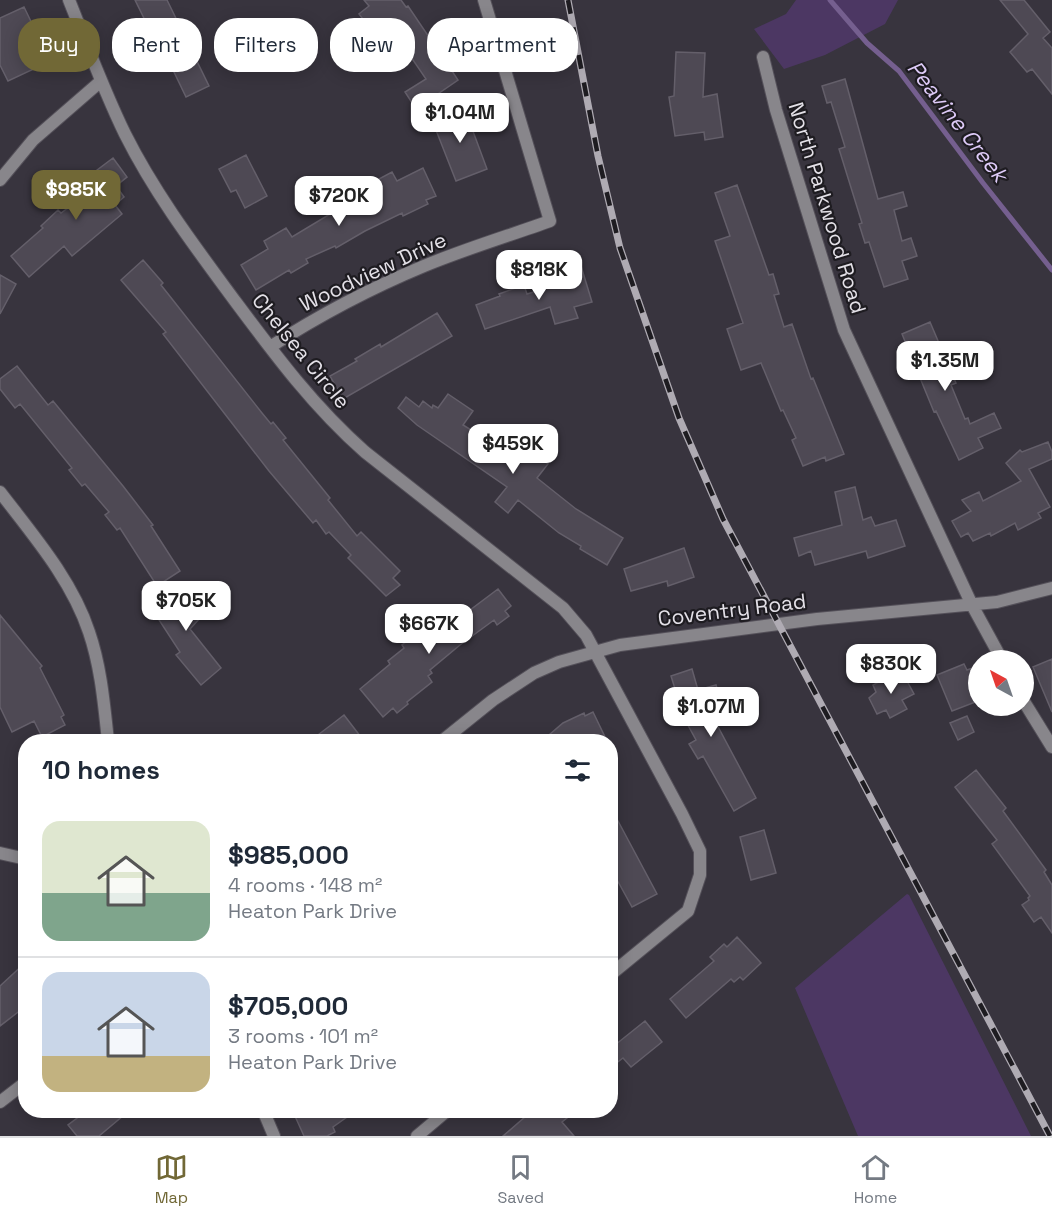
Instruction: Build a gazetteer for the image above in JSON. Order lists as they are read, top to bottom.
{
  "streets": {
    "street": [
      "North Parkwood Road",
      "Woodview Drive",
      "Chelsea Circle",
      "Coventry Road"
    ]
  },
  "crossings": [
    ["North Parkwood Road", "Coventry Road"],
    ["Woodview Drive", "Chelsea Circle"],
    ["Chelsea Circle", "Coventry Road"]
  ],
  "water": ["Peavine Creek"],
  "north": "top left",
  "page": {
    "chip": [
      "Buy",
      "Rent",
      "Filters",
      "New",
      "Apartment"
    ],
    "price": [
      "$1.04M",
      "$985K",
      "$720K",
      "$818K",
      "$1.35M",
      "$459K",
      "$705K",
      "$667K",
      "$830K",
      "$1.07M"
    ],
    "heading": "10 homes",
    "list": [
      {
        "name": "$985,000",
        "note": "4 rooms · 148 m² · Heaton Park Drive"
      },
      {
        "name": "$705,000",
        "note": "3 rooms · 101 m² · Heaton Park Drive"
      }
    ],
    "tabs": ["Map", "Saved", "Home"]
  }
}
